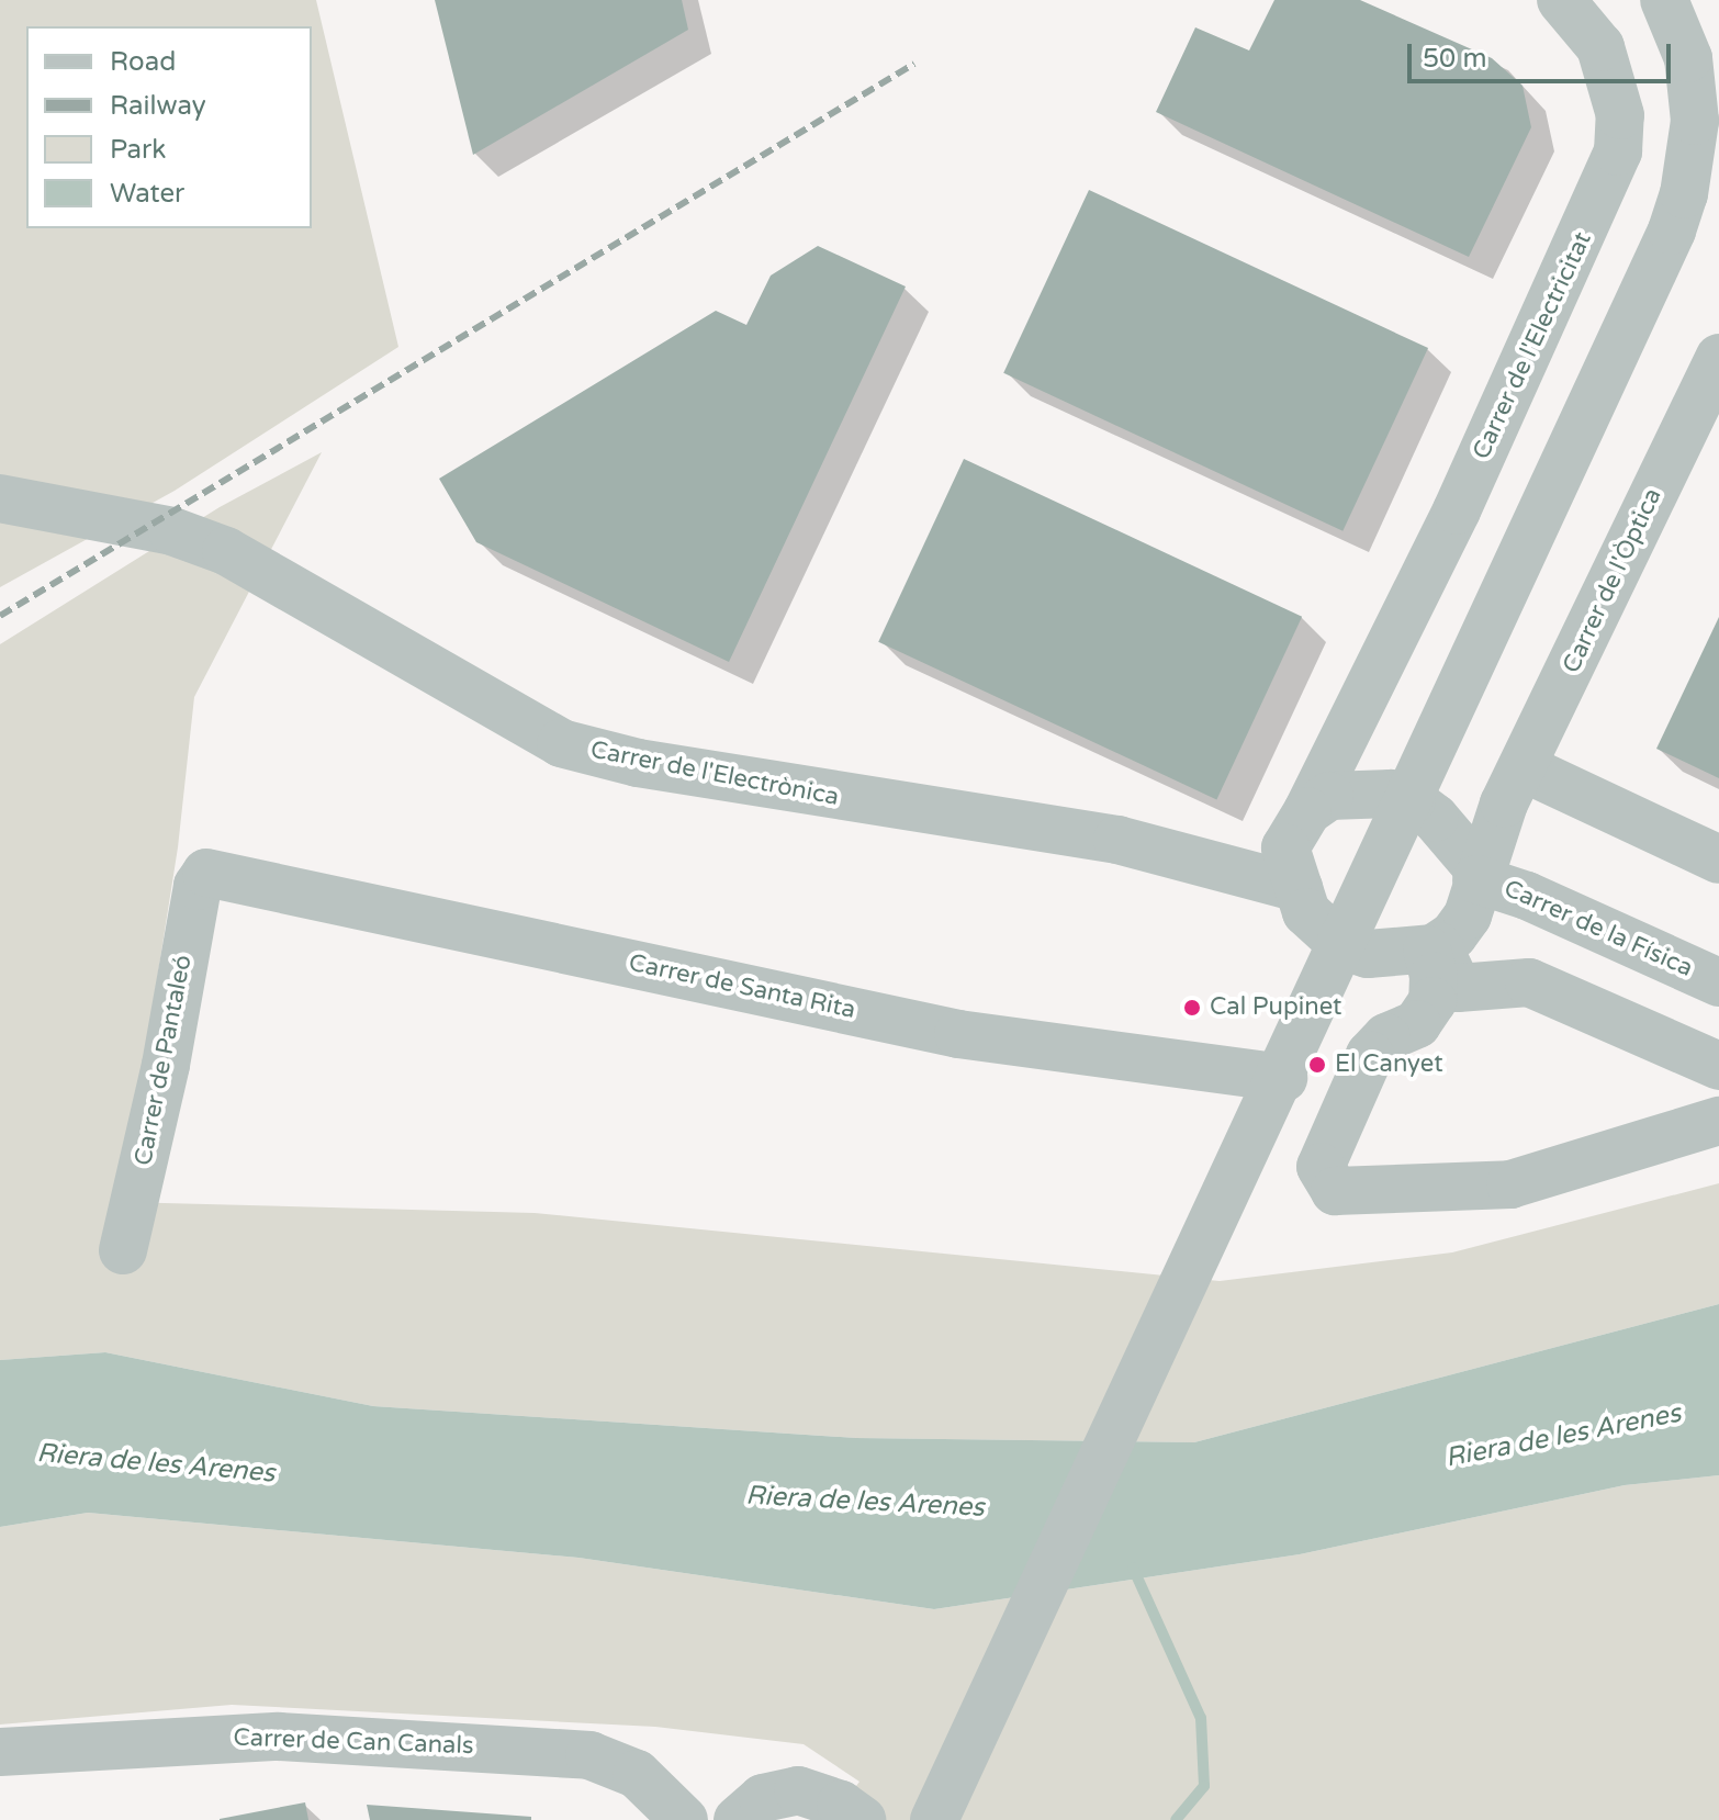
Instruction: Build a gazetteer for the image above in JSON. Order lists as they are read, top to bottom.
{
  "streets": {
    "street": [
      "Carrer de l'Electricitat",
      "Carrer de l'Òptica",
      "Carrer de l'Electrònica",
      "Carrer de la Física",
      "Carrer de Santa Rita",
      "Carrer de Pantaleó",
      "Carrer de Can Canals"
    ]
  },
  "crossings": [
    ["Carrer de l'Electricitat", "Carrer de l'Electrònica"],
    ["Carrer de l'Òptica", "Carrer de la Física"],
    ["Carrer de Santa Rita", "Carrer de Pantaleó"]
  ],
  "water": ["Riera de les Arenes"],
  "places": ["Cal Pupinet", "El Canyet"],
  "legend": [
    "Road",
    "Railway",
    "Park",
    "Water"
  ],
  "scale_bar": "50 m"
}
